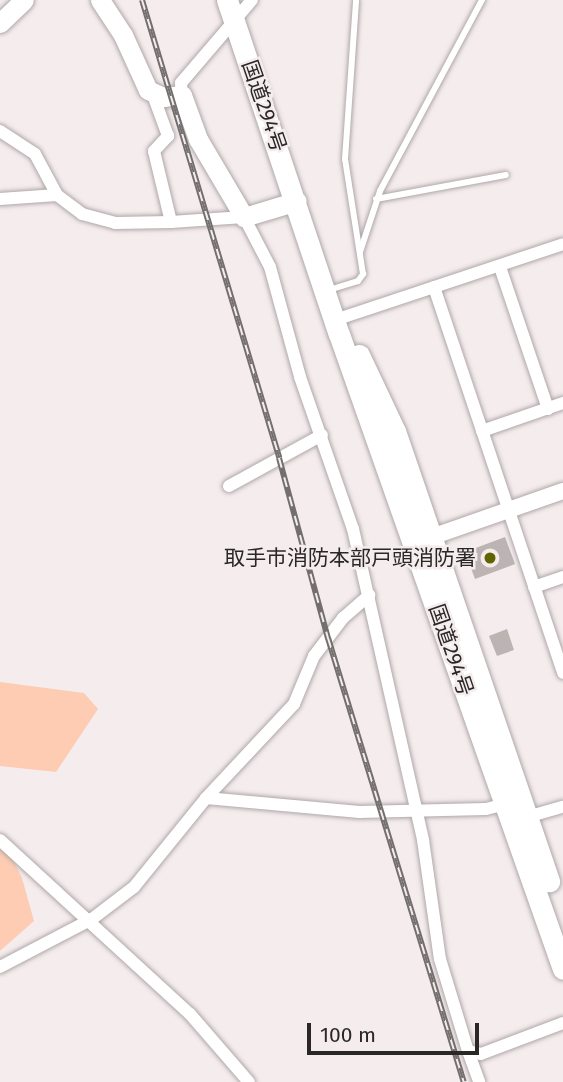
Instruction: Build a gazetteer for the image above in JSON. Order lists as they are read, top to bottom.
{
  "streets": {
    "highway": ["国道294号"]
  },
  "places": ["取手市消防本部戸頭消防署"],
  "scale_bar": "100 m"
}
